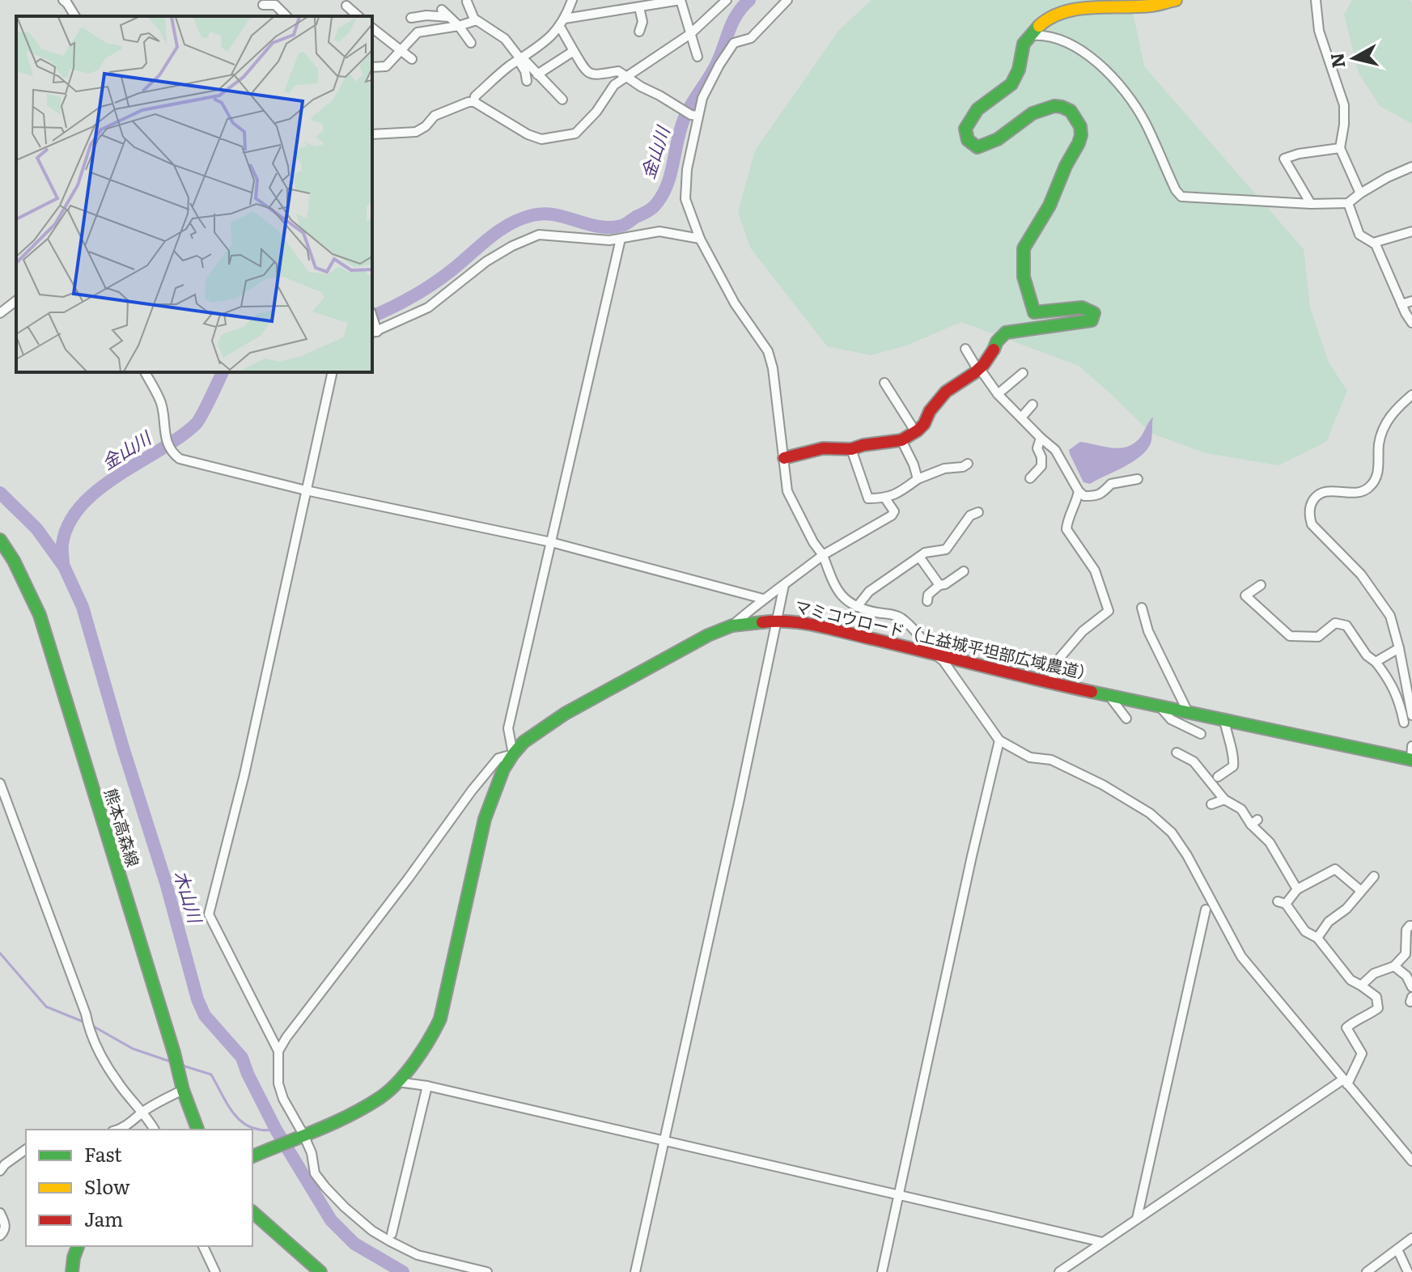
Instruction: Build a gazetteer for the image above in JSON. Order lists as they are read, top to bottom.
{
  "streets": {
    "street": ["マミコウロード（上益城平坦部広域農道）", "熊本高森線"]
  },
  "water": ["金山川", "木山川"],
  "legend": ["Fast", "Slow", "Jam"],
  "north": "left"
}
